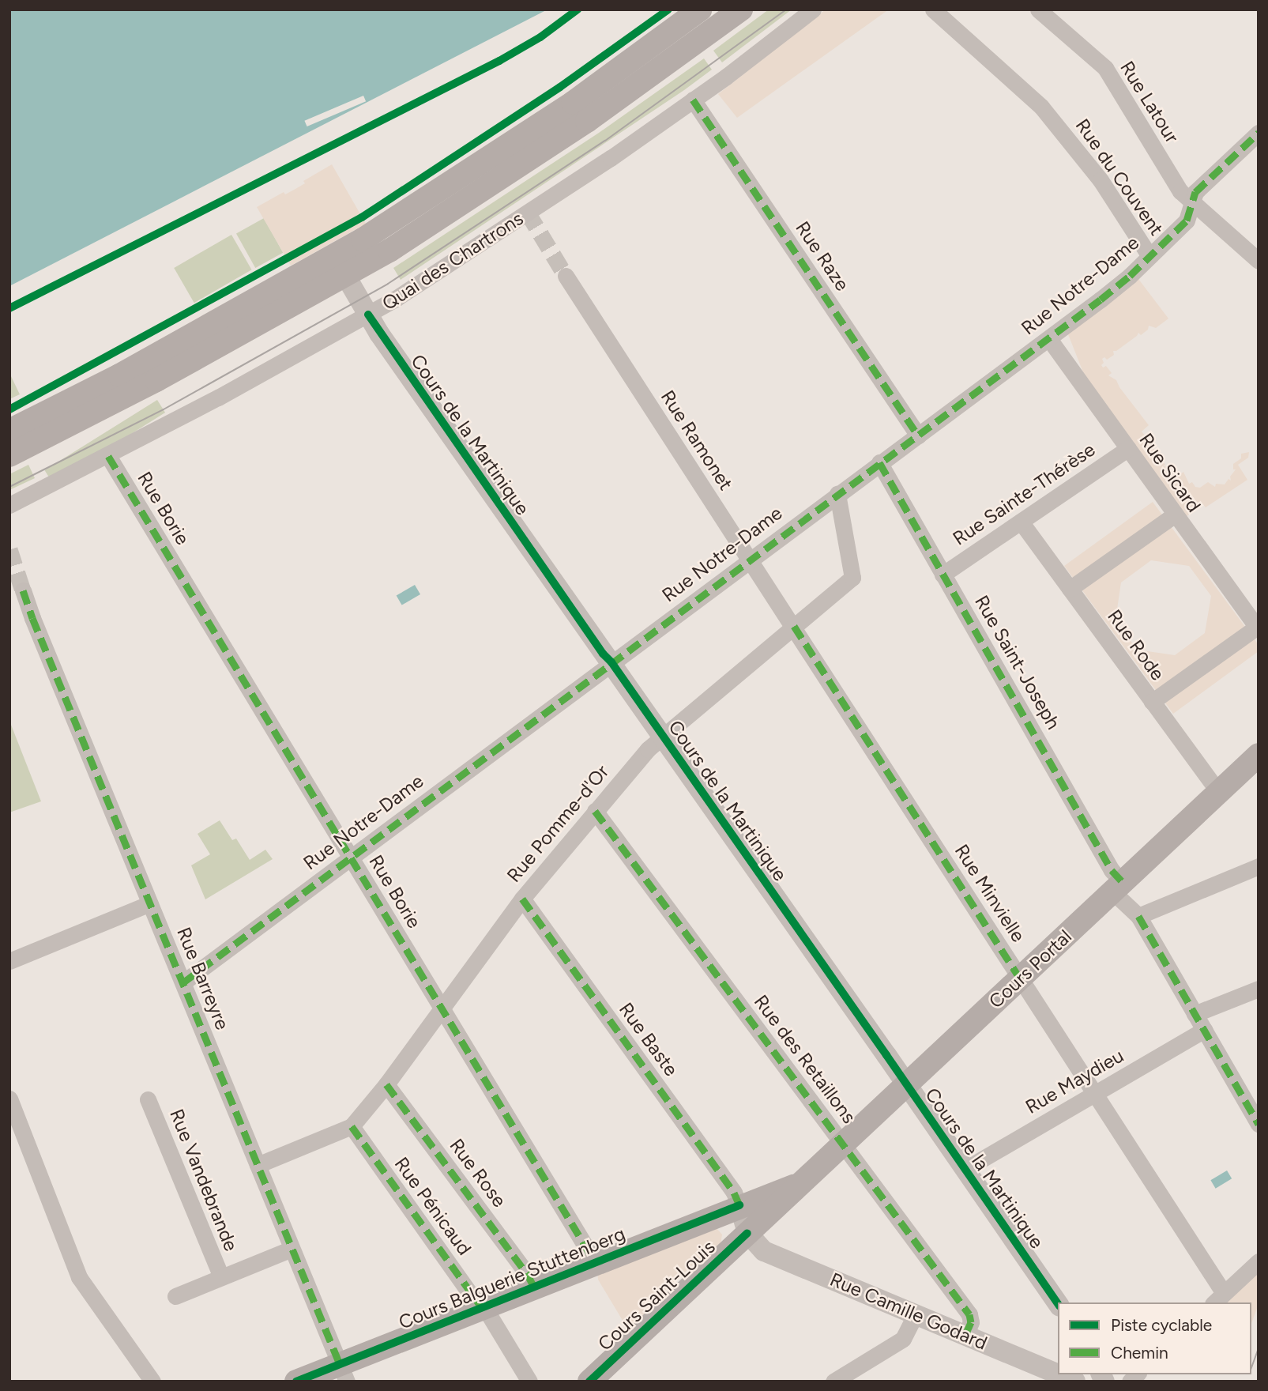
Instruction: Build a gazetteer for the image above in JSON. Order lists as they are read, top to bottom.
{
  "streets": {
    "main road": ["Cours Portal", "Cours Balguerie Stuttenberg", "Cours Saint-Louis"],
    "street": [
      "Rue Latour",
      "Rue du Couvent",
      "Rue Raze",
      "Quai des Chartrons",
      "Rue Notre-Dame",
      "Cours de la Martinique",
      "Rue Ramonet",
      "Rue Sicard",
      "Rue Sainte-Thérèse",
      "Rue Borie",
      "Rue Rode",
      "Rue Saint-Joseph",
      "Rue Pomme-d'Or",
      "Rue Minvielle",
      "Rue Barreyre",
      "Rue Baste",
      "Rue des Retaillons",
      "Rue Maydieu",
      "Rue Rose",
      "Rue Vandebrande",
      "Rue Pénicaud",
      "Rue Camille Godard"
    ]
  },
  "crossings": [
    ["Rue Latour", "Rue Notre-Dame"],
    ["Rue du Couvent", "Rue Notre-Dame"],
    ["Rue Raze", "Quai des Chartrons"],
    ["Rue Raze", "Rue Notre-Dame"],
    ["Quai des Chartrons", "Cours de la Martinique"],
    ["Quai des Chartrons", "Rue Borie"],
    ["Rue Notre-Dame", "Cours de la Martinique"],
    ["Rue Notre-Dame", "Rue Ramonet"],
    ["Rue Notre-Dame", "Rue Sicard"],
    ["Rue Notre-Dame", "Rue Borie"],
    ["Rue Notre-Dame", "Rue Saint-Joseph"],
    ["Rue Notre-Dame", "Rue Pomme-d'Or"],
    ["Rue Notre-Dame", "Rue Barreyre"],
    ["Cours de la Martinique", "Rue Pomme-d'Or"],
    ["Cours de la Martinique", "Cours Portal"],
    ["Cours de la Martinique", "Rue Maydieu"],
    ["Rue Ramonet", "Rue Pomme-d'Or"],
    ["Rue Ramonet", "Rue Minvielle"],
    ["Rue Sicard", "Rue Sainte-Thérèse"],
    ["Rue Sainte-Thérèse", "Rue Rode"],
    ["Rue Sainte-Thérèse", "Rue Saint-Joseph"],
    ["Rue Borie", "Rue Pomme-d'Or"],
    ["Rue Borie", "Cours Balguerie Stuttenberg"],
    ["Rue Rode", "Cours Portal"],
    ["Rue Saint-Joseph", "Cours Portal"],
    ["Rue Saint-Joseph", "Rue Maydieu"],
    ["Rue Pomme-d'Or", "Rue Minvielle"],
    ["Rue Pomme-d'Or", "Rue Barreyre"],
    ["Rue Pomme-d'Or", "Rue Baste"],
    ["Rue Pomme-d'Or", "Rue des Retaillons"],
    ["Rue Pomme-d'Or", "Rue Rose"],
    ["Rue Pomme-d'Or", "Rue Pénicaud"],
    ["Rue Minvielle", "Cours Portal"],
    ["Rue Minvielle", "Rue Maydieu"],
    ["Cours Portal", "Rue Baste"],
    ["Cours Portal", "Rue des Retaillons"],
    ["Cours Portal", "Cours Balguerie Stuttenberg"],
    ["Cours Portal", "Cours Saint-Louis"],
    ["Cours Portal", "Rue Camille Godard"],
    ["Rue Barreyre", "Cours Balguerie Stuttenberg"],
    ["Rue Baste", "Cours Balguerie Stuttenberg"],
    ["Rue des Retaillons", "Rue Camille Godard"],
    ["Rue Rose", "Cours Balguerie Stuttenberg"],
    ["Rue Pénicaud", "Cours Balguerie Stuttenberg"],
    ["Cours Saint-Louis", "Rue Camille Godard"]
  ],
  "legend": ["Piste cyclable", "Chemin"]
}
